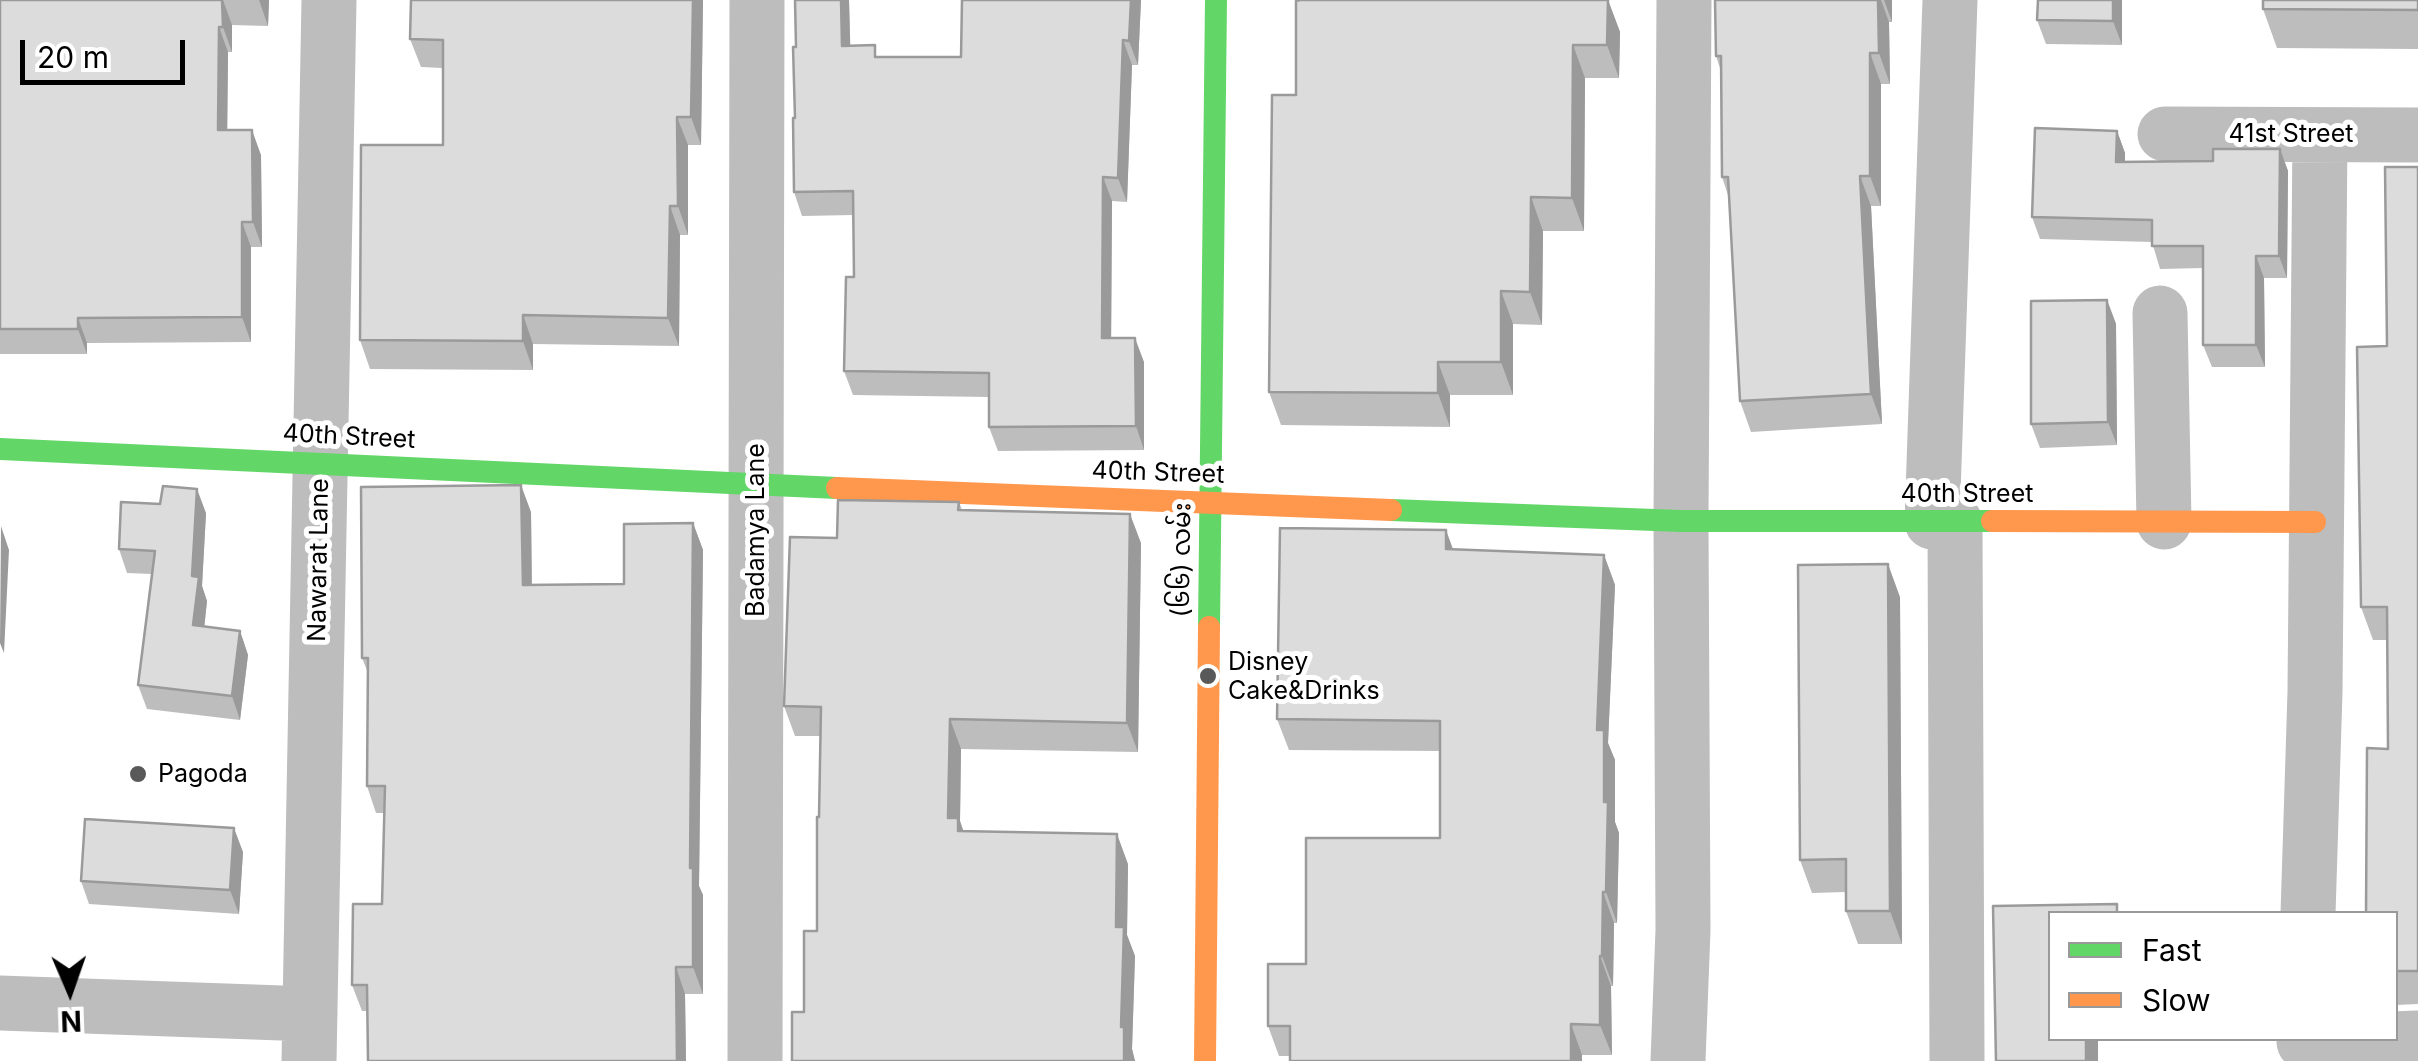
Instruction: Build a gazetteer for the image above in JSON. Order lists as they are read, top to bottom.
{
  "streets": {
    "street": [
      "41st Street",
      "40th Street",
      "Badamya Lane",
      "Nawarat Lane",
      "(၆၆) လမ်း"
    ]
  },
  "crossings": [
    ["40th Street", "Badamya Lane"],
    ["40th Street", "Nawarat Lane"],
    ["40th Street", "(၆၆) လမ်း"]
  ],
  "places": ["Disney Cake&Drinks", "Pagoda"],
  "legend": ["Fast", "Slow"],
  "scale_bar": "20 m",
  "north": "bottom"
}
